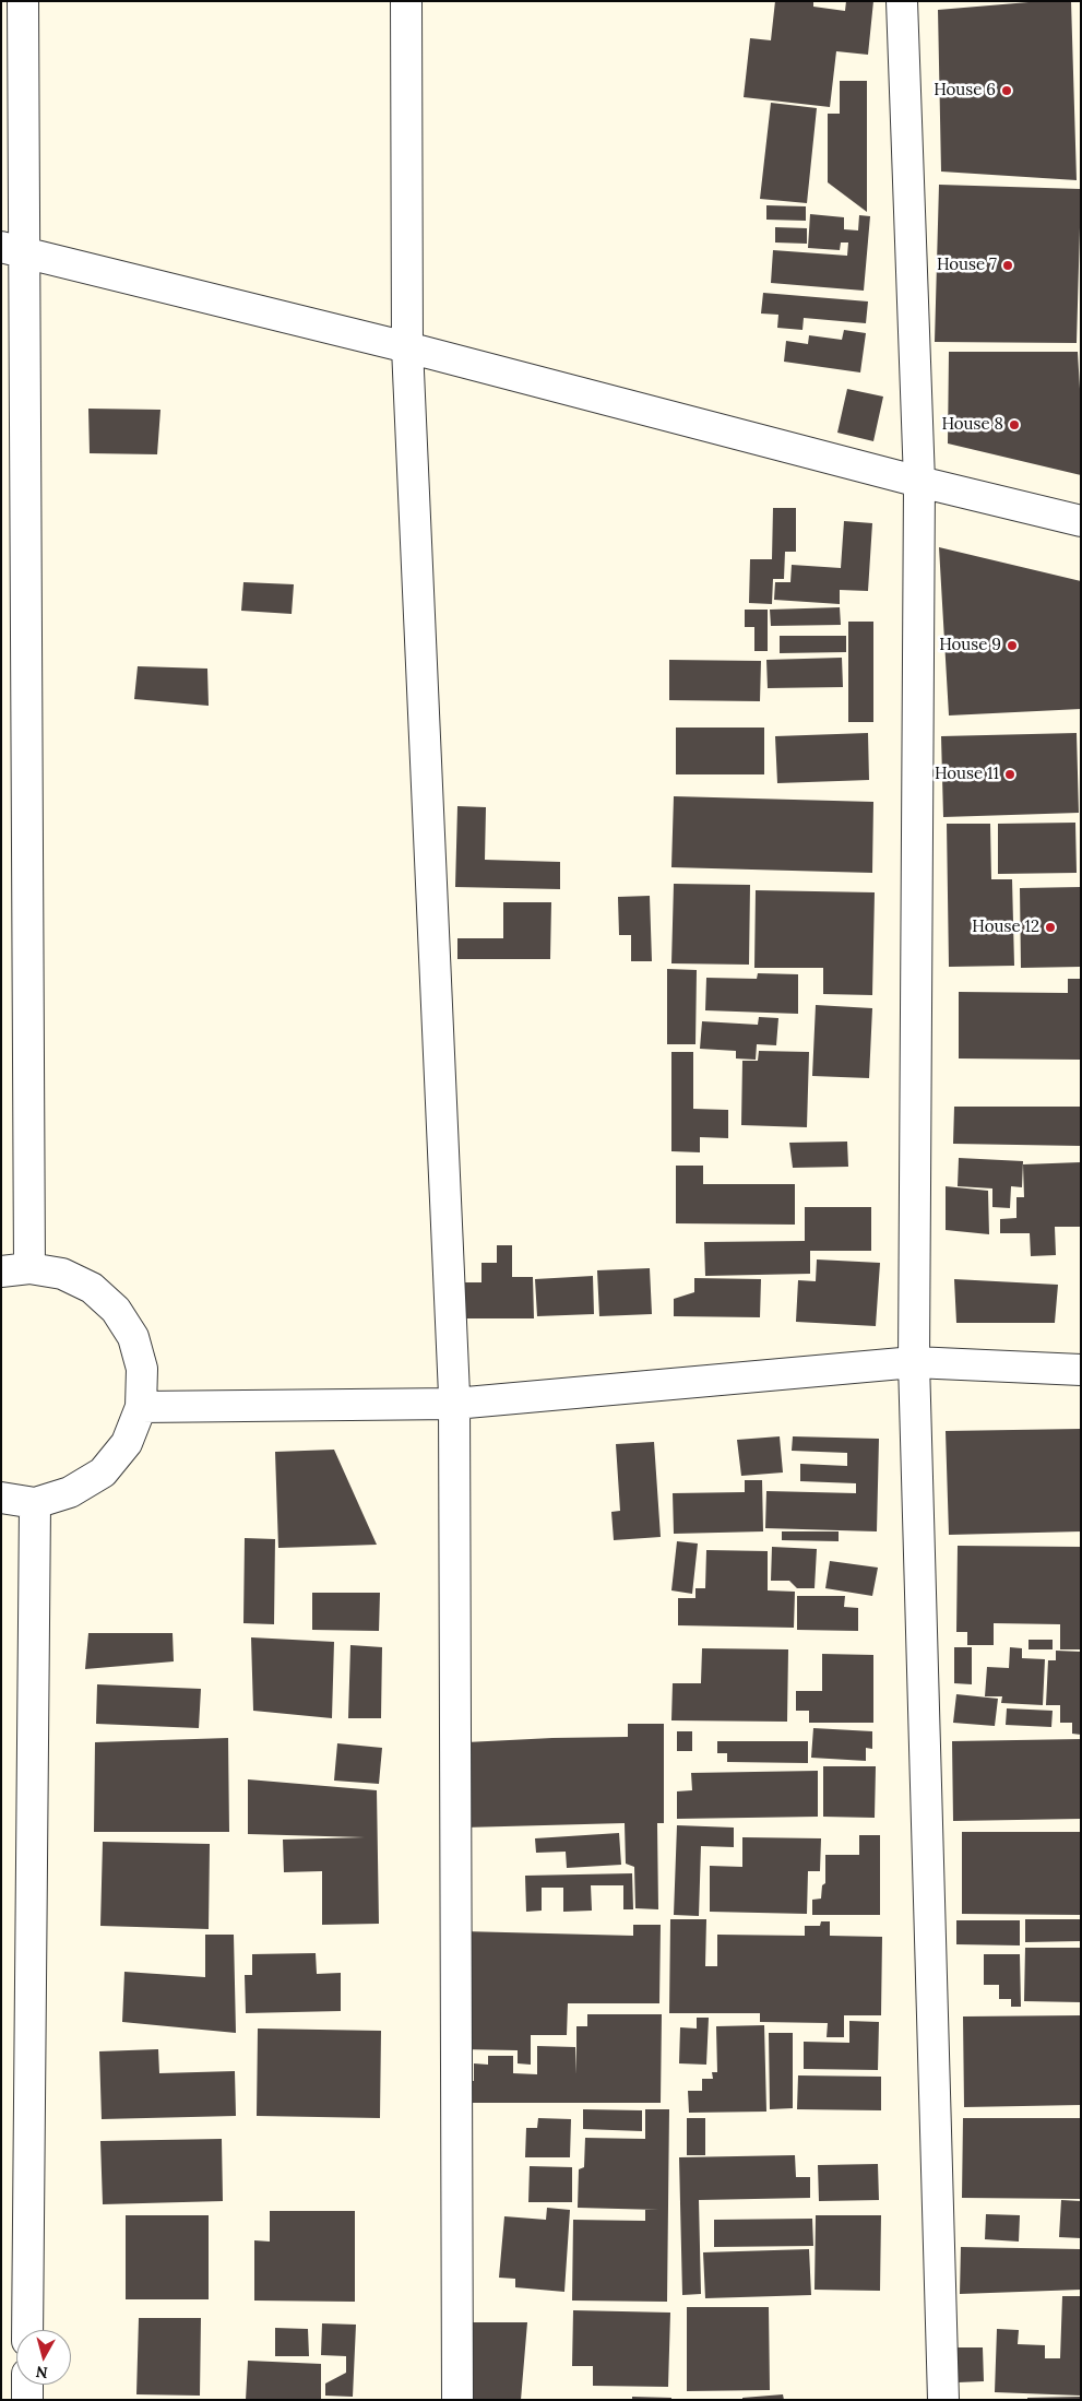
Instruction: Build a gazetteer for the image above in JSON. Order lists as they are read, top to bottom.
{
  "places": [
    "House 6",
    "House 7",
    "House 8",
    "House 9",
    "House 11",
    "House 12"
  ],
  "north": "bottom"
}
